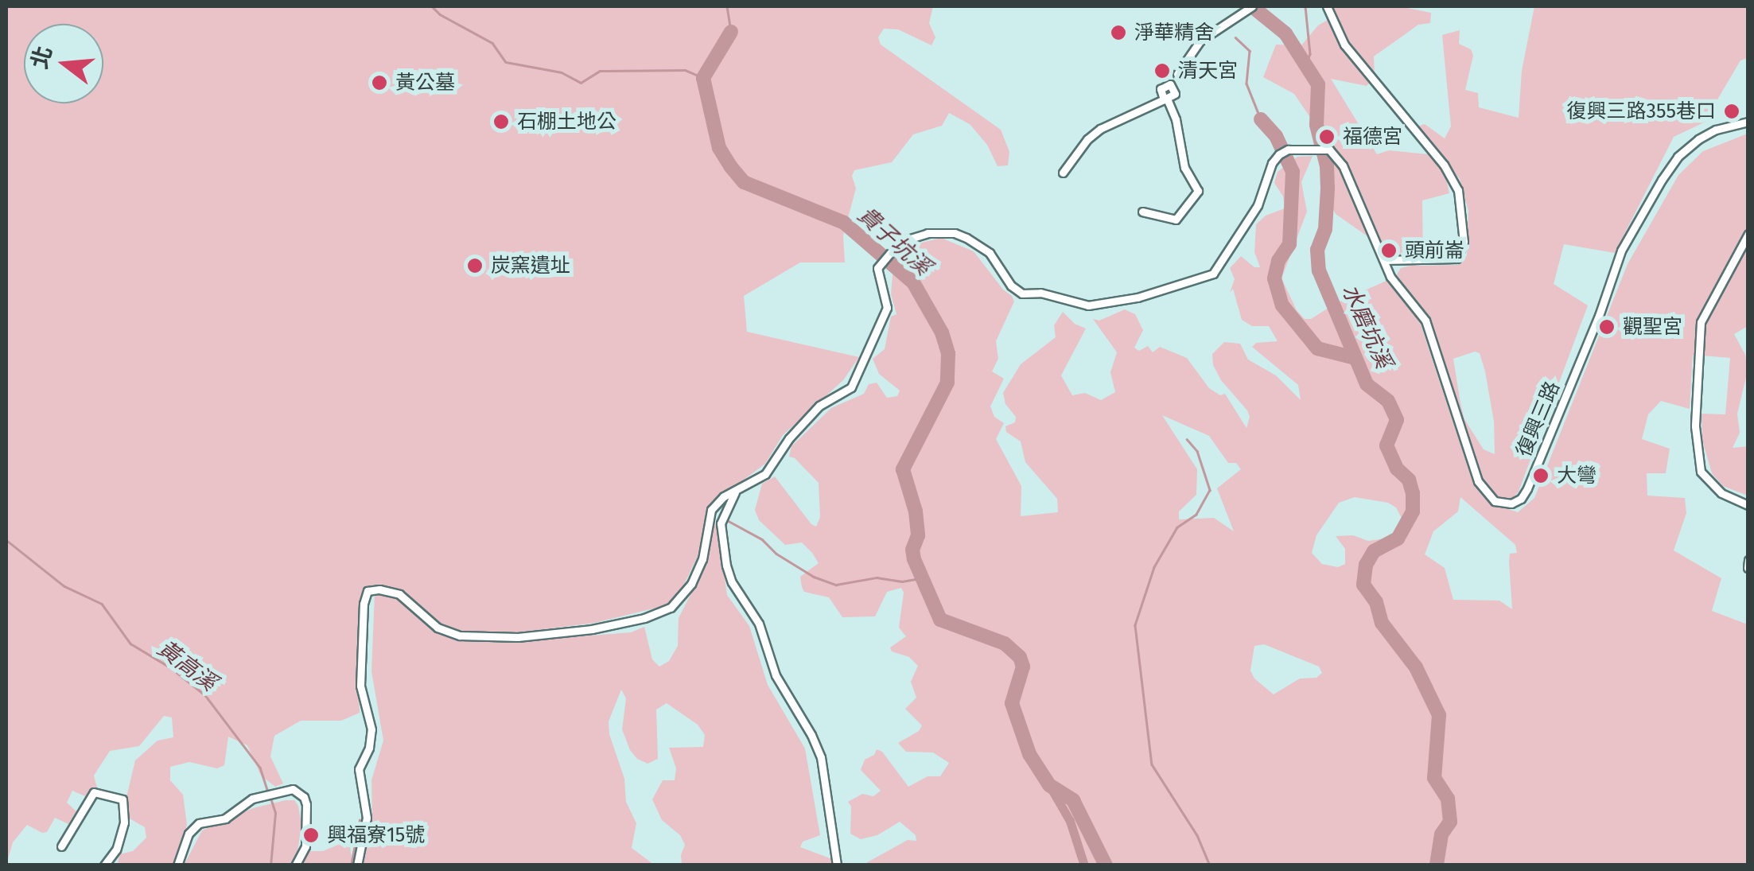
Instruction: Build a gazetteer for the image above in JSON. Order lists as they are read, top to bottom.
{
  "streets": {
    "street": ["復興三路"]
  },
  "water": ["貴子坑溪", "水磨坑溪", "黃高溪"],
  "places": [
    "淨華精舍",
    "清天宮",
    "黃公墓",
    "復興三路355巷口",
    "石棚土地公",
    "福德宮",
    "頭前崙",
    "炭窯遺址",
    "觀聖宮",
    "大彎",
    "興福寮15號"
  ],
  "north": "left"
}
